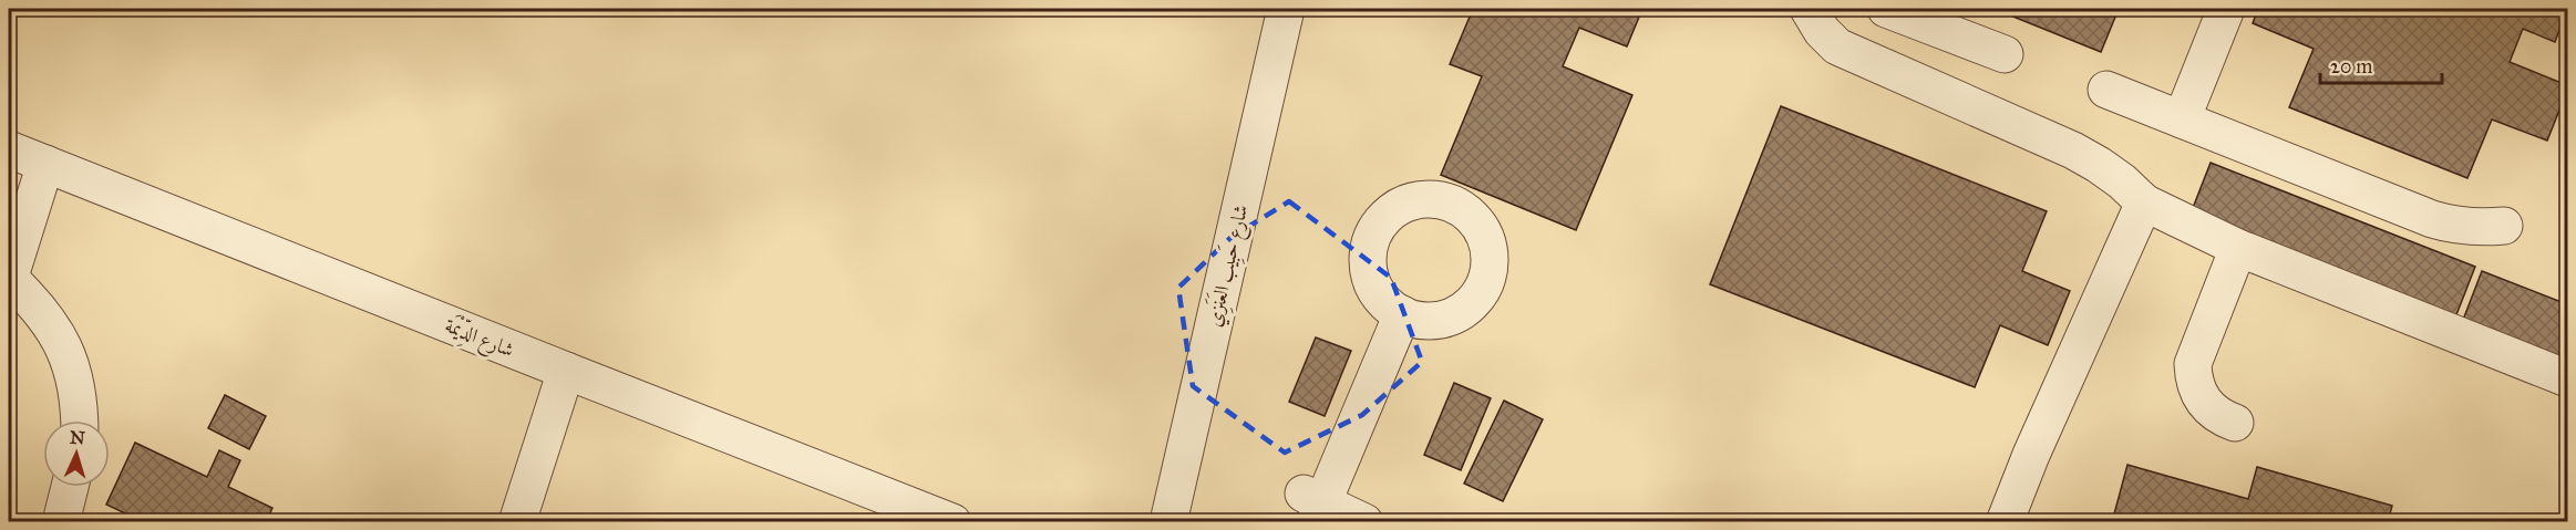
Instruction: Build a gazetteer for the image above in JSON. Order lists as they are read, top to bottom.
{
  "streets": {
    "street": ["شارع حَبِيب العَنَزِي", "شارع الدِّيْمَة"]
  },
  "scale_bar": "20 m",
  "north": "top"
}
